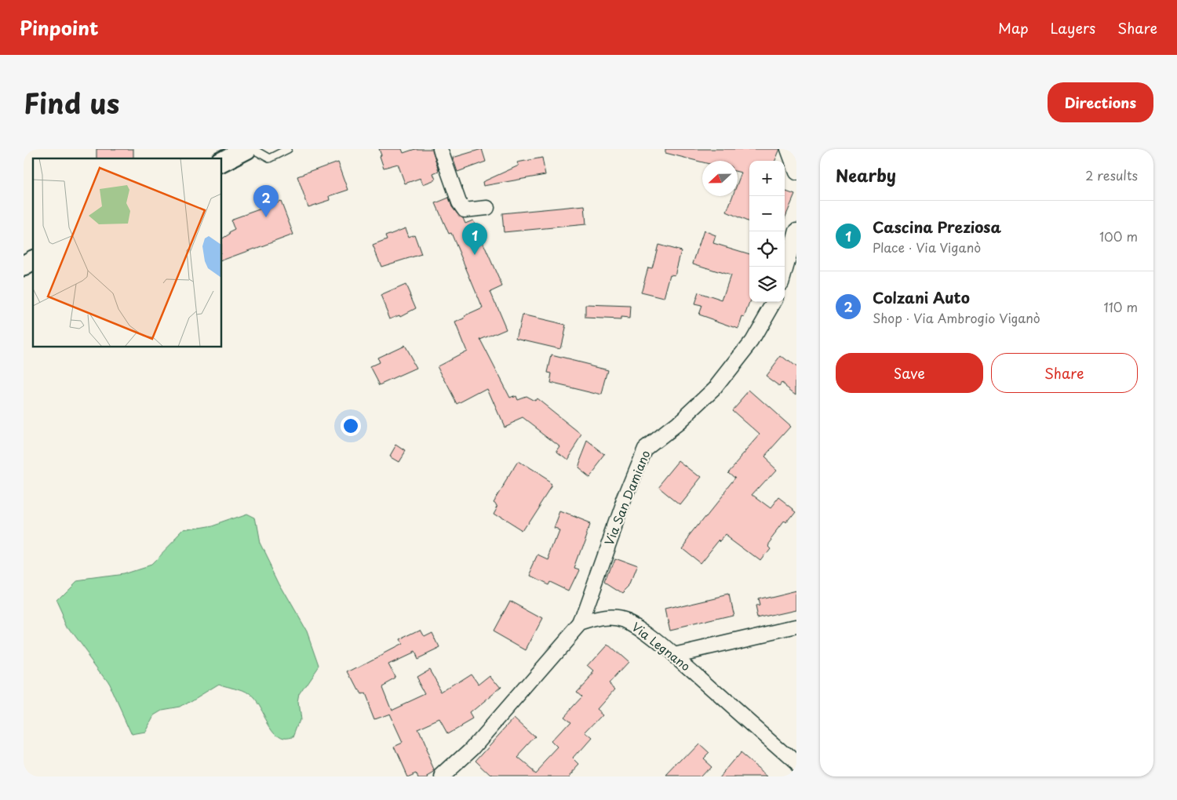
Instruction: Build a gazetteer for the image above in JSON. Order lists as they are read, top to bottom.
{
  "streets": {
    "street": ["Via San Damiano", "Via Legnano"]
  },
  "crossings": [
    ["Via San Damiano", "Via Legnano"]
  ],
  "north": "left",
  "page": {
    "header": "Pinpoint",
    "nav": ["Map", "Layers", "Share"],
    "title": "Find us",
    "buttons": [
      "Directions",
      ["Save", "Share"]
    ],
    "heading": ["Nearby", "2 results"],
    "map_buttons": ["+", "−"],
    "pins": ["2", "1"],
    "list": [
      {
        "mark": "1",
        "name": "Cascina Preziosa",
        "note": "Place · Via Viganò",
        "value": "100 m"
      },
      {
        "mark": "2",
        "name": "Colzani Auto",
        "note": "Shop · Via Ambrogio Viganò",
        "value": "110 m"
      }
    ]
  }
}
